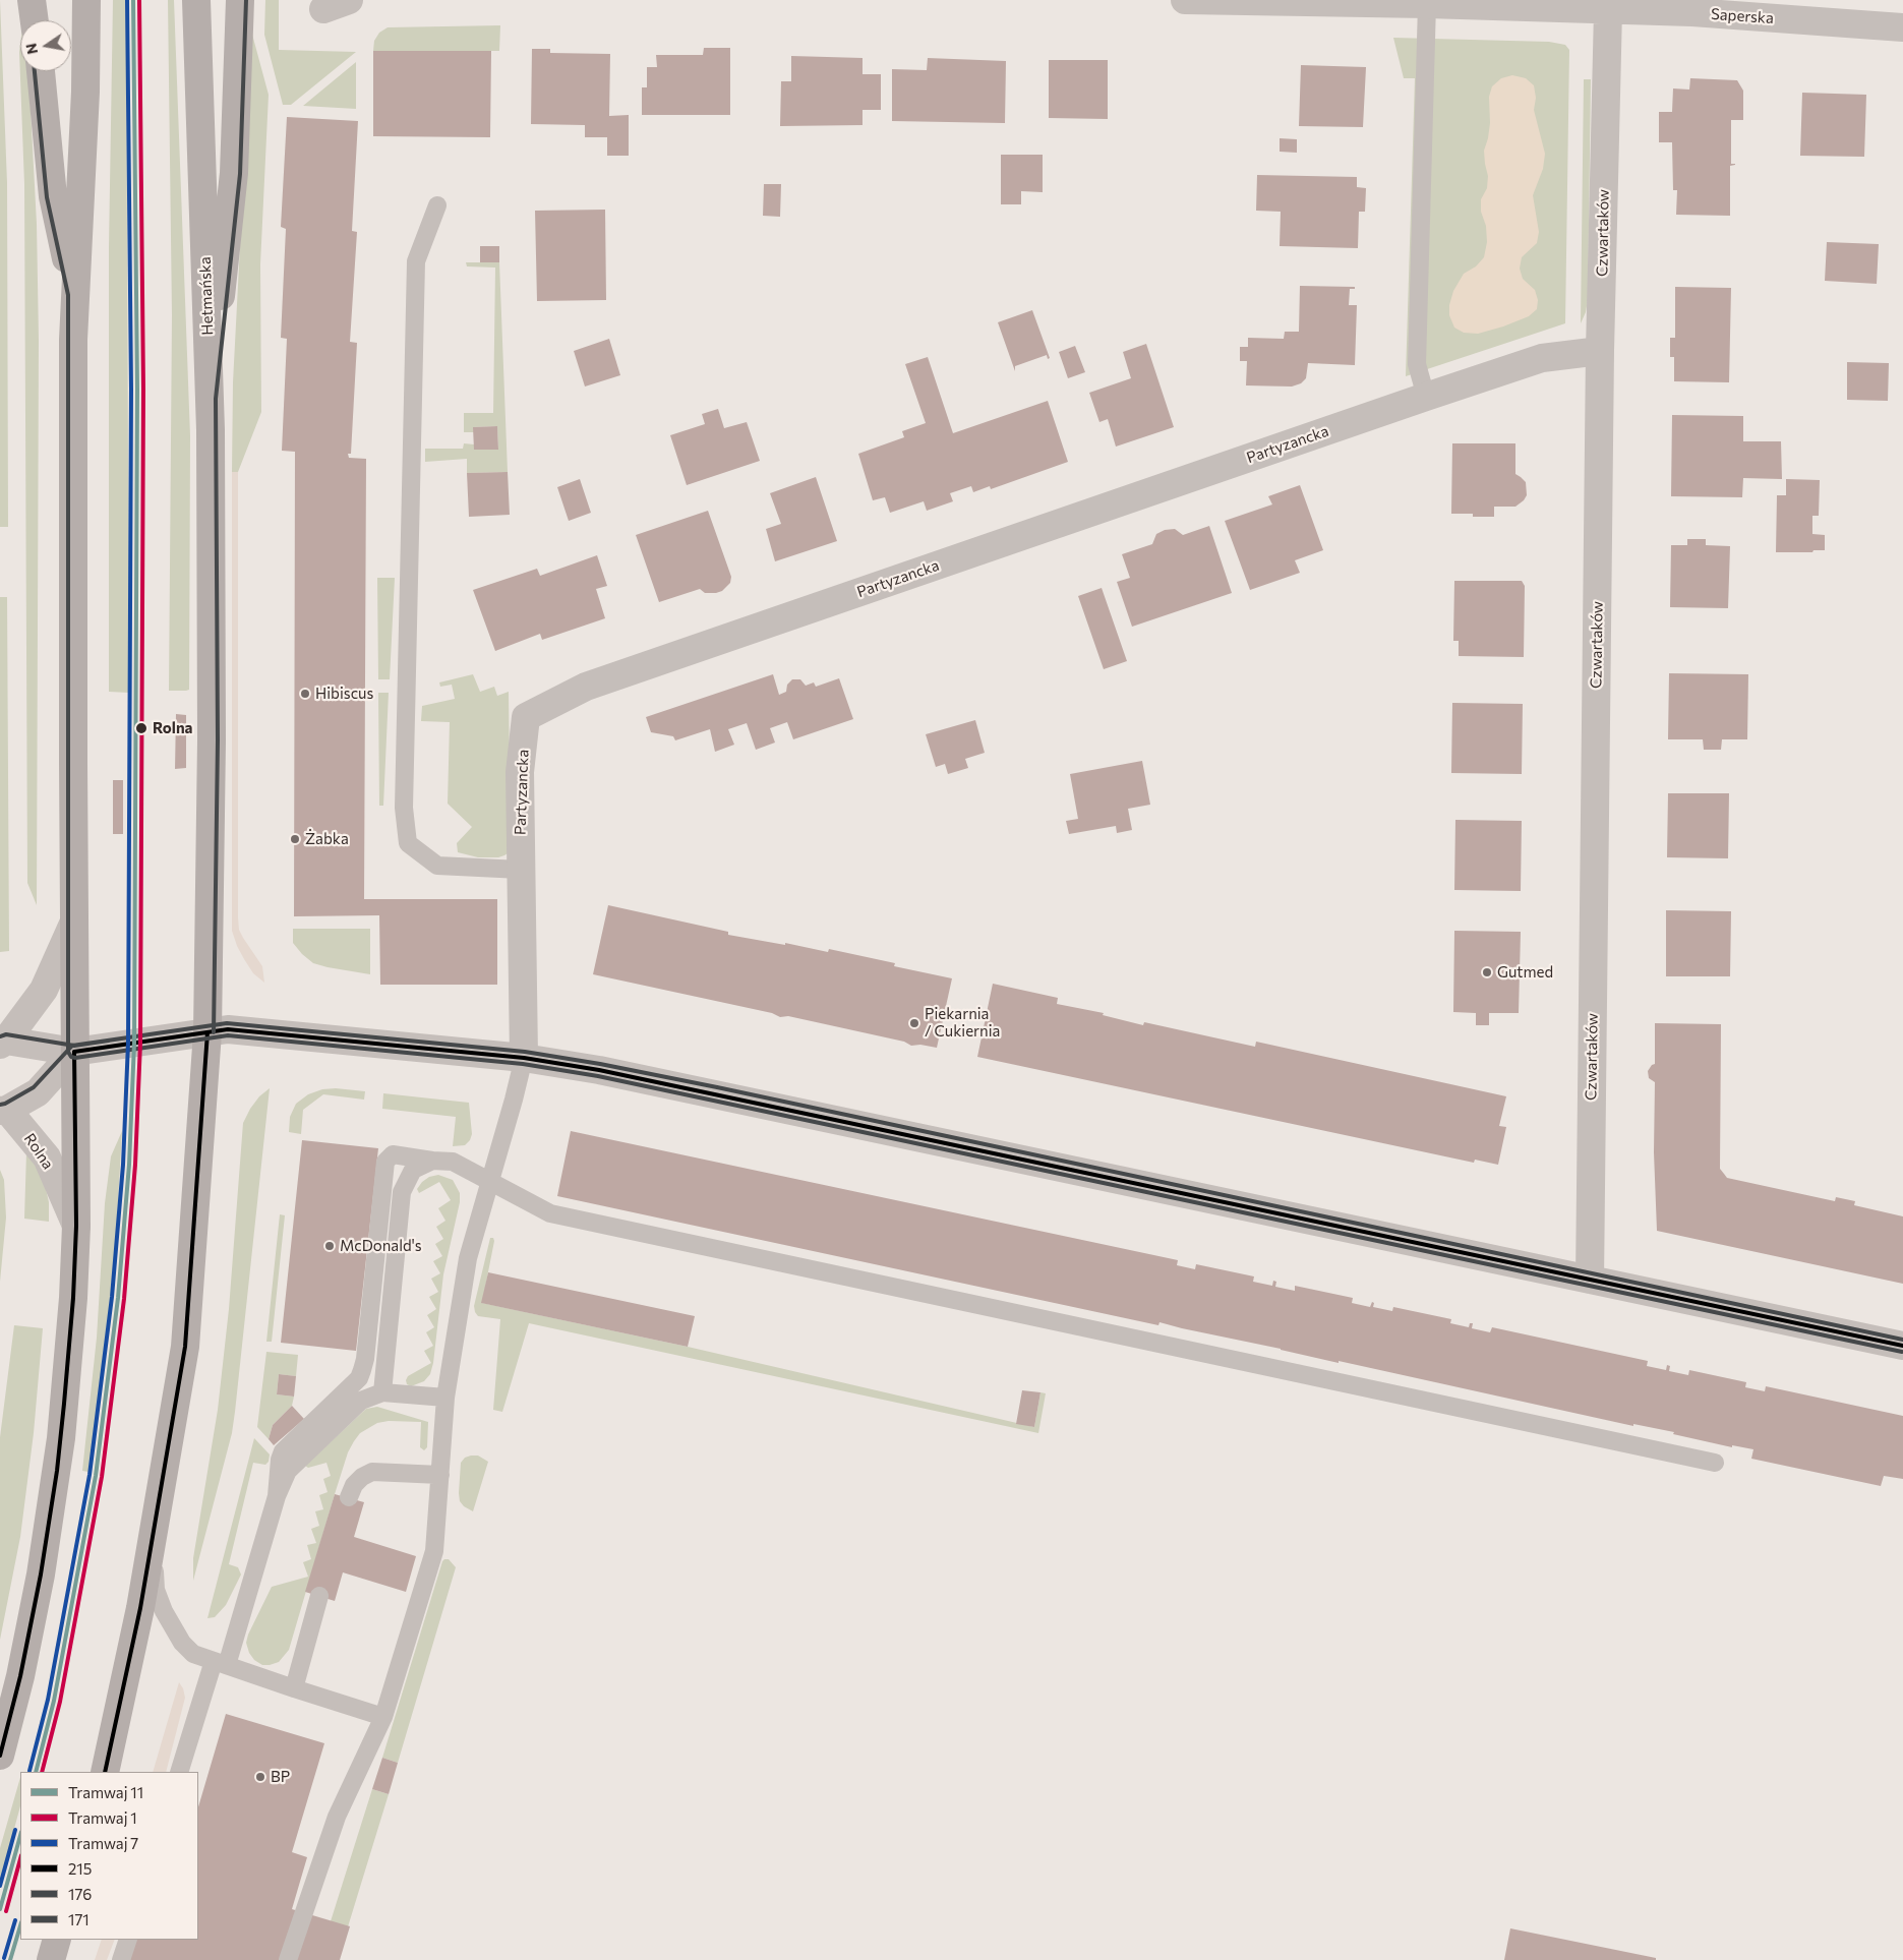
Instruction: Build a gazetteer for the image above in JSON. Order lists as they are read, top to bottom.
{
  "streets": {
    "main road": ["Hetmańska"],
    "street": [
      "Saperska",
      "Czwartaków",
      "Partyzancka",
      "Rolna"
    ]
  },
  "crossings": [
    ["Saperska", "Czwartaków"],
    ["Czwartaków", "Partyzancka"]
  ],
  "places": [
    "Hibiscus",
    "Rolna",
    "Żabka",
    "Gutmed",
    "Piekarnia / Cukiernia",
    "McDonald's",
    "BP"
  ],
  "lines": [
    "tram line 11",
    "tram line 1",
    "tram line 7",
    "transit line 176",
    "transit line 171",
    "transit line 215"
  ],
  "legend": [
    "Tramwaj 11",
    "Tramwaj 1",
    "Tramwaj 7",
    "215",
    "176",
    "171"
  ],
  "north": "left"
}
